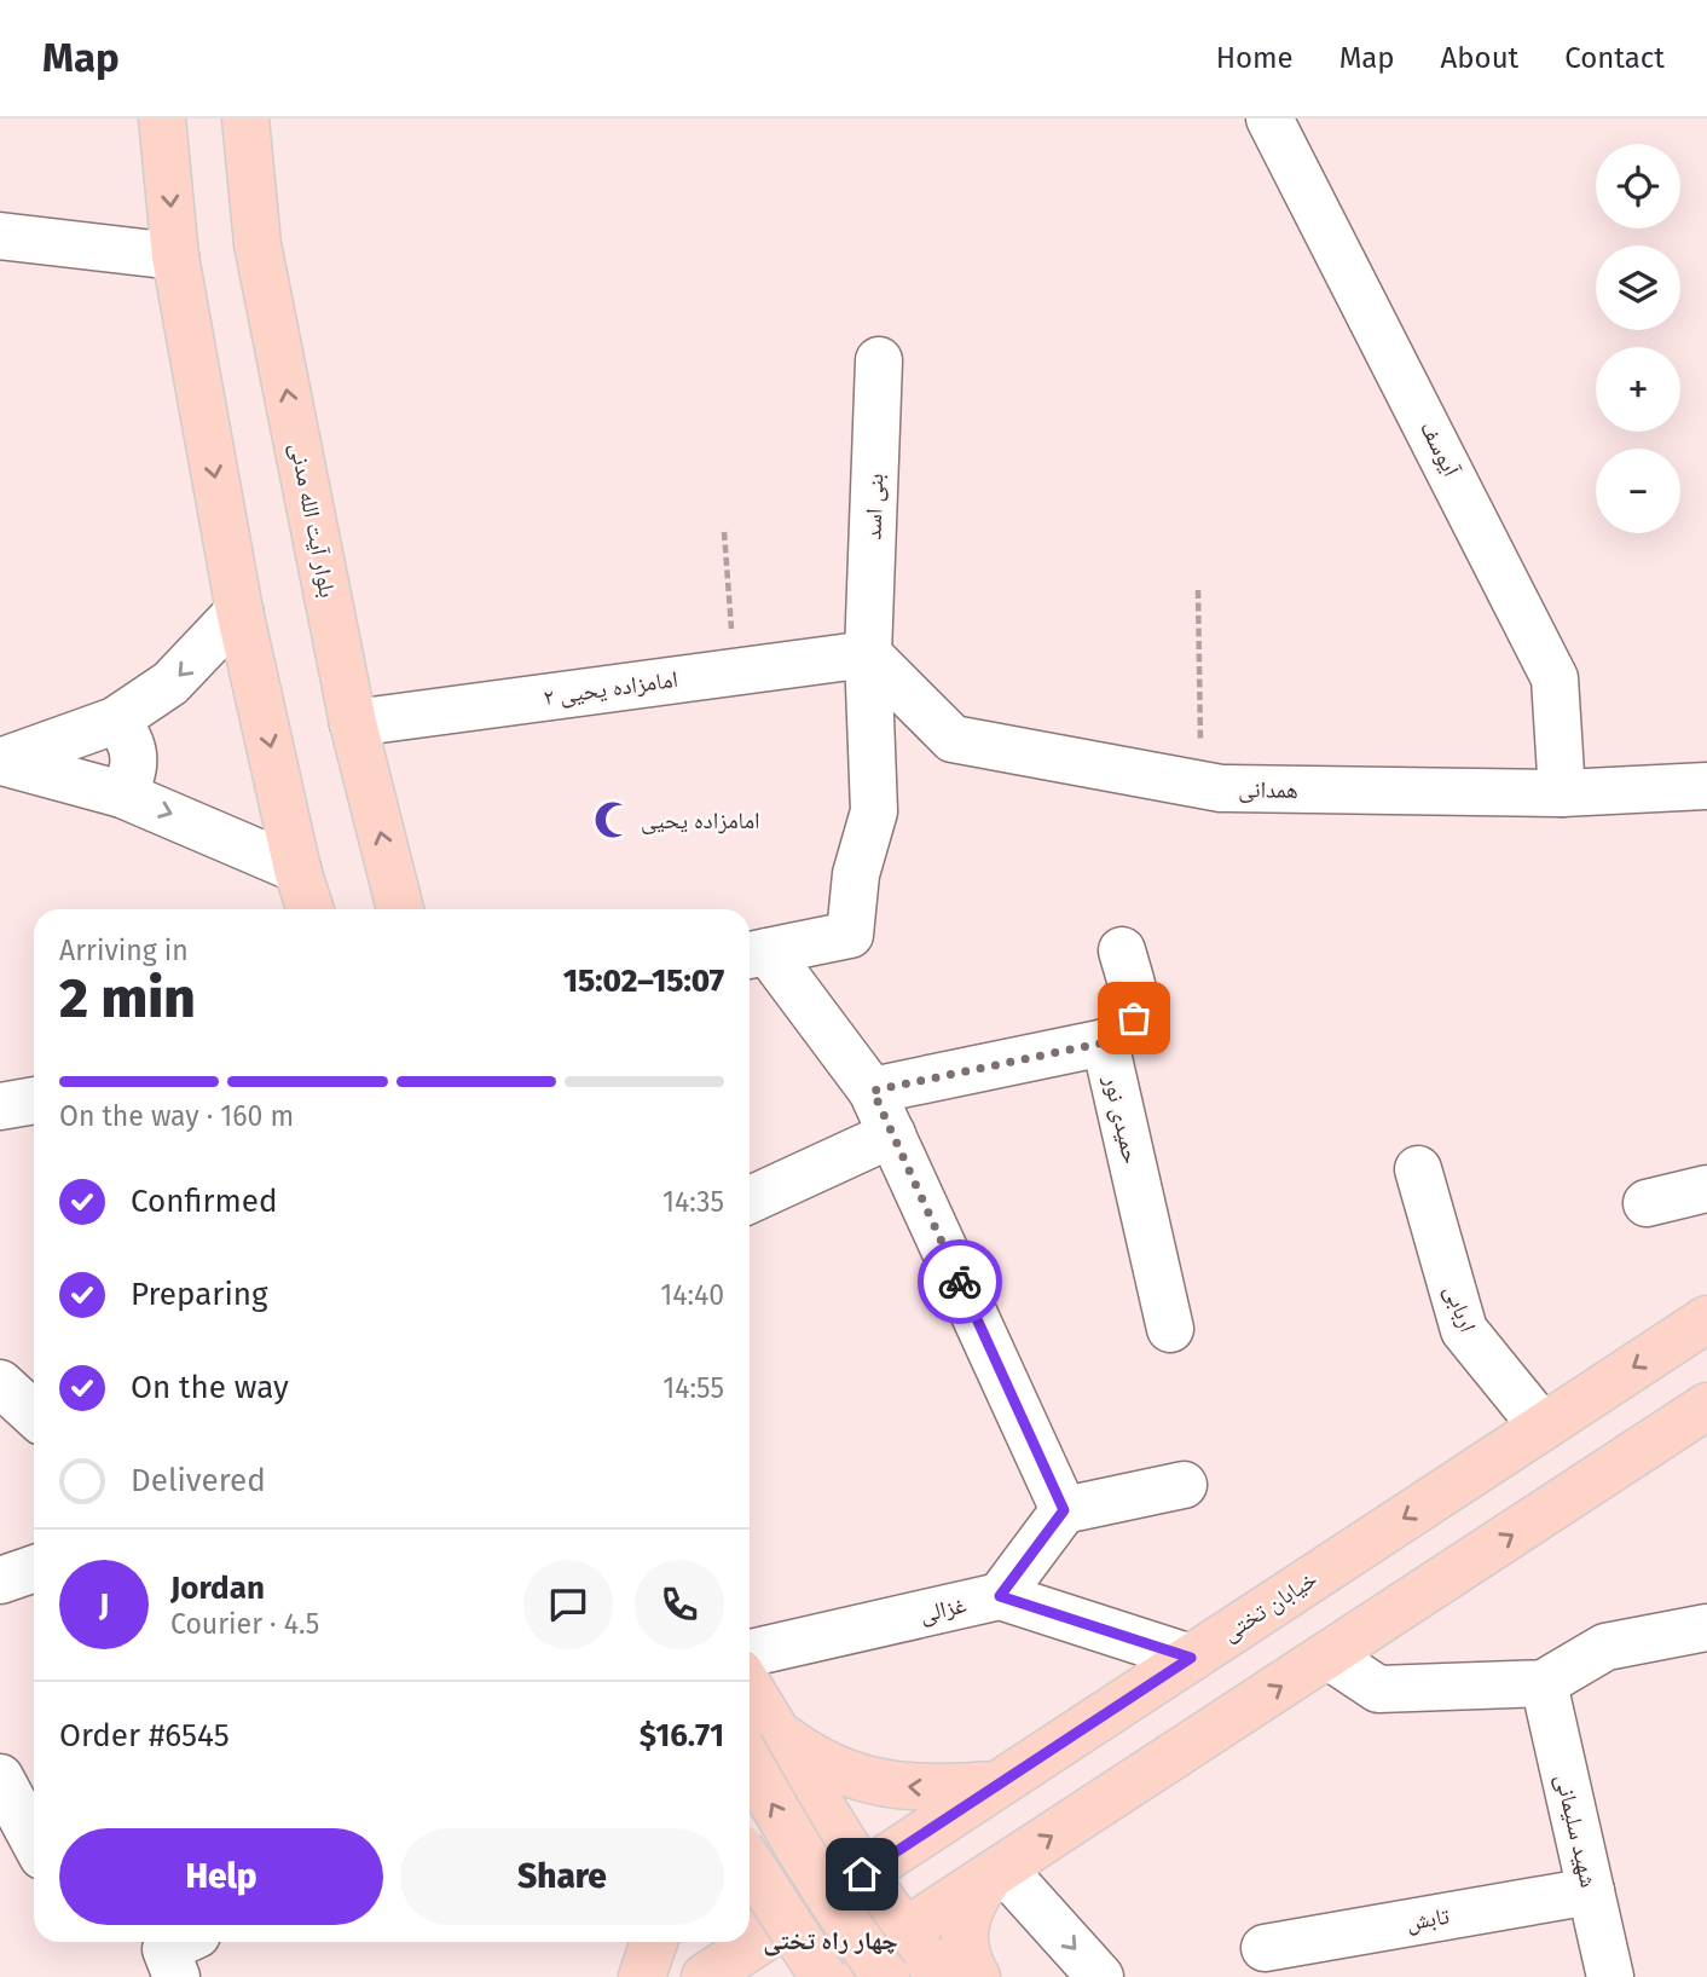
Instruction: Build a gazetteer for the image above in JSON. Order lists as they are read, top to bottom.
{
  "streets": {
    "main road": ["بلوار آیت الله مدنی", "خیابان تختی"],
    "street": [
      "آیوسف",
      "بنی اسد",
      "امامزاده یحیی ۲",
      "همدانی",
      "حمیدی نور",
      "اربابی",
      "غزالی",
      "شهید سلیمانی",
      "تابش"
    ]
  },
  "crossings": [
    ["آیوسف", "همدانی"],
    ["بنی اسد", "امامزاده یحیی ۲"],
    ["بنی اسد", "همدانی"],
    ["بلوار آیت الله مدنی", "امامزاده یحیی ۲"],
    ["امامزاده یحیی ۲", "همدانی"],
    ["اربابی", "خیابان تختی"],
    ["شهید سلیمانی", "تابش"]
  ],
  "districts": ["چهار راه تختی"],
  "places": {
    "mosque": ["امامزاده یحیی"]
  },
  "page": {
    "header": "Map",
    "nav": [
      "Home",
      "Map",
      "About",
      "Contact"
    ],
    "map_buttons": ["+", "−"],
    "heading": ["2 min", "Arriving in", "15:02–15:07"],
    "panel": [
      "Jordan",
      "Courier · 4.5",
      "Order #6545",
      "$16.71"
    ],
    "bar": "On the way · 160 m",
    "list": [
      ["Confirmed", "14:35"],
      ["Preparing", "14:40"],
      ["On the way", "14:55"],
      "Delivered"
    ],
    "round": "J",
    "buttons": ["Help", "Share"]
  }
}
